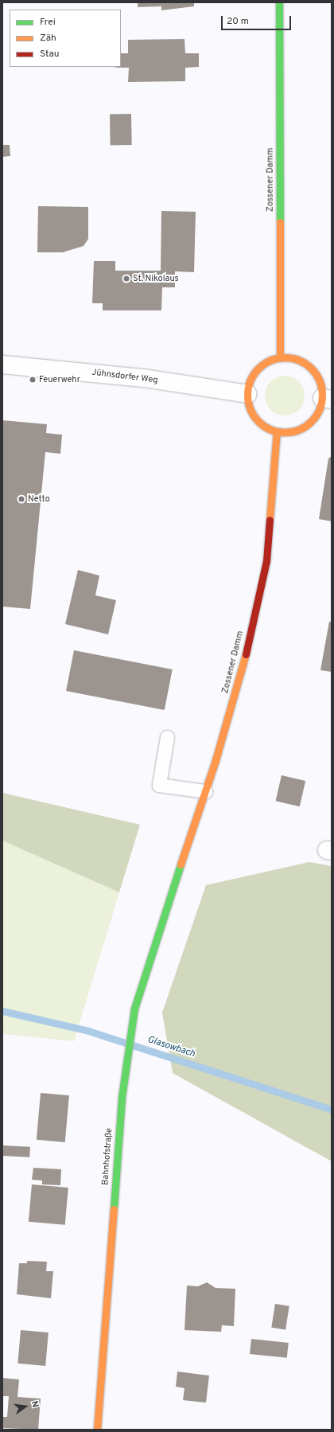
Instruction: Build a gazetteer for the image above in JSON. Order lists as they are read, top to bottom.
{
  "streets": {
    "main road": ["Zossener Damm", "Bahnhofstraße"],
    "street": ["Jühnsdorfer Weg"]
  },
  "crossings": [
    ["Zossener Damm", "Jühnsdorfer Weg"],
    ["Zossener Damm", "Bahnhofstraße"]
  ],
  "water": ["Glasowbach"],
  "places": ["St. Nikolaus", "Feuerwehr", "Netto"],
  "legend": ["Frei", "Zäh", "Stau"],
  "scale_bar": "20 m",
  "north": "right"
}
